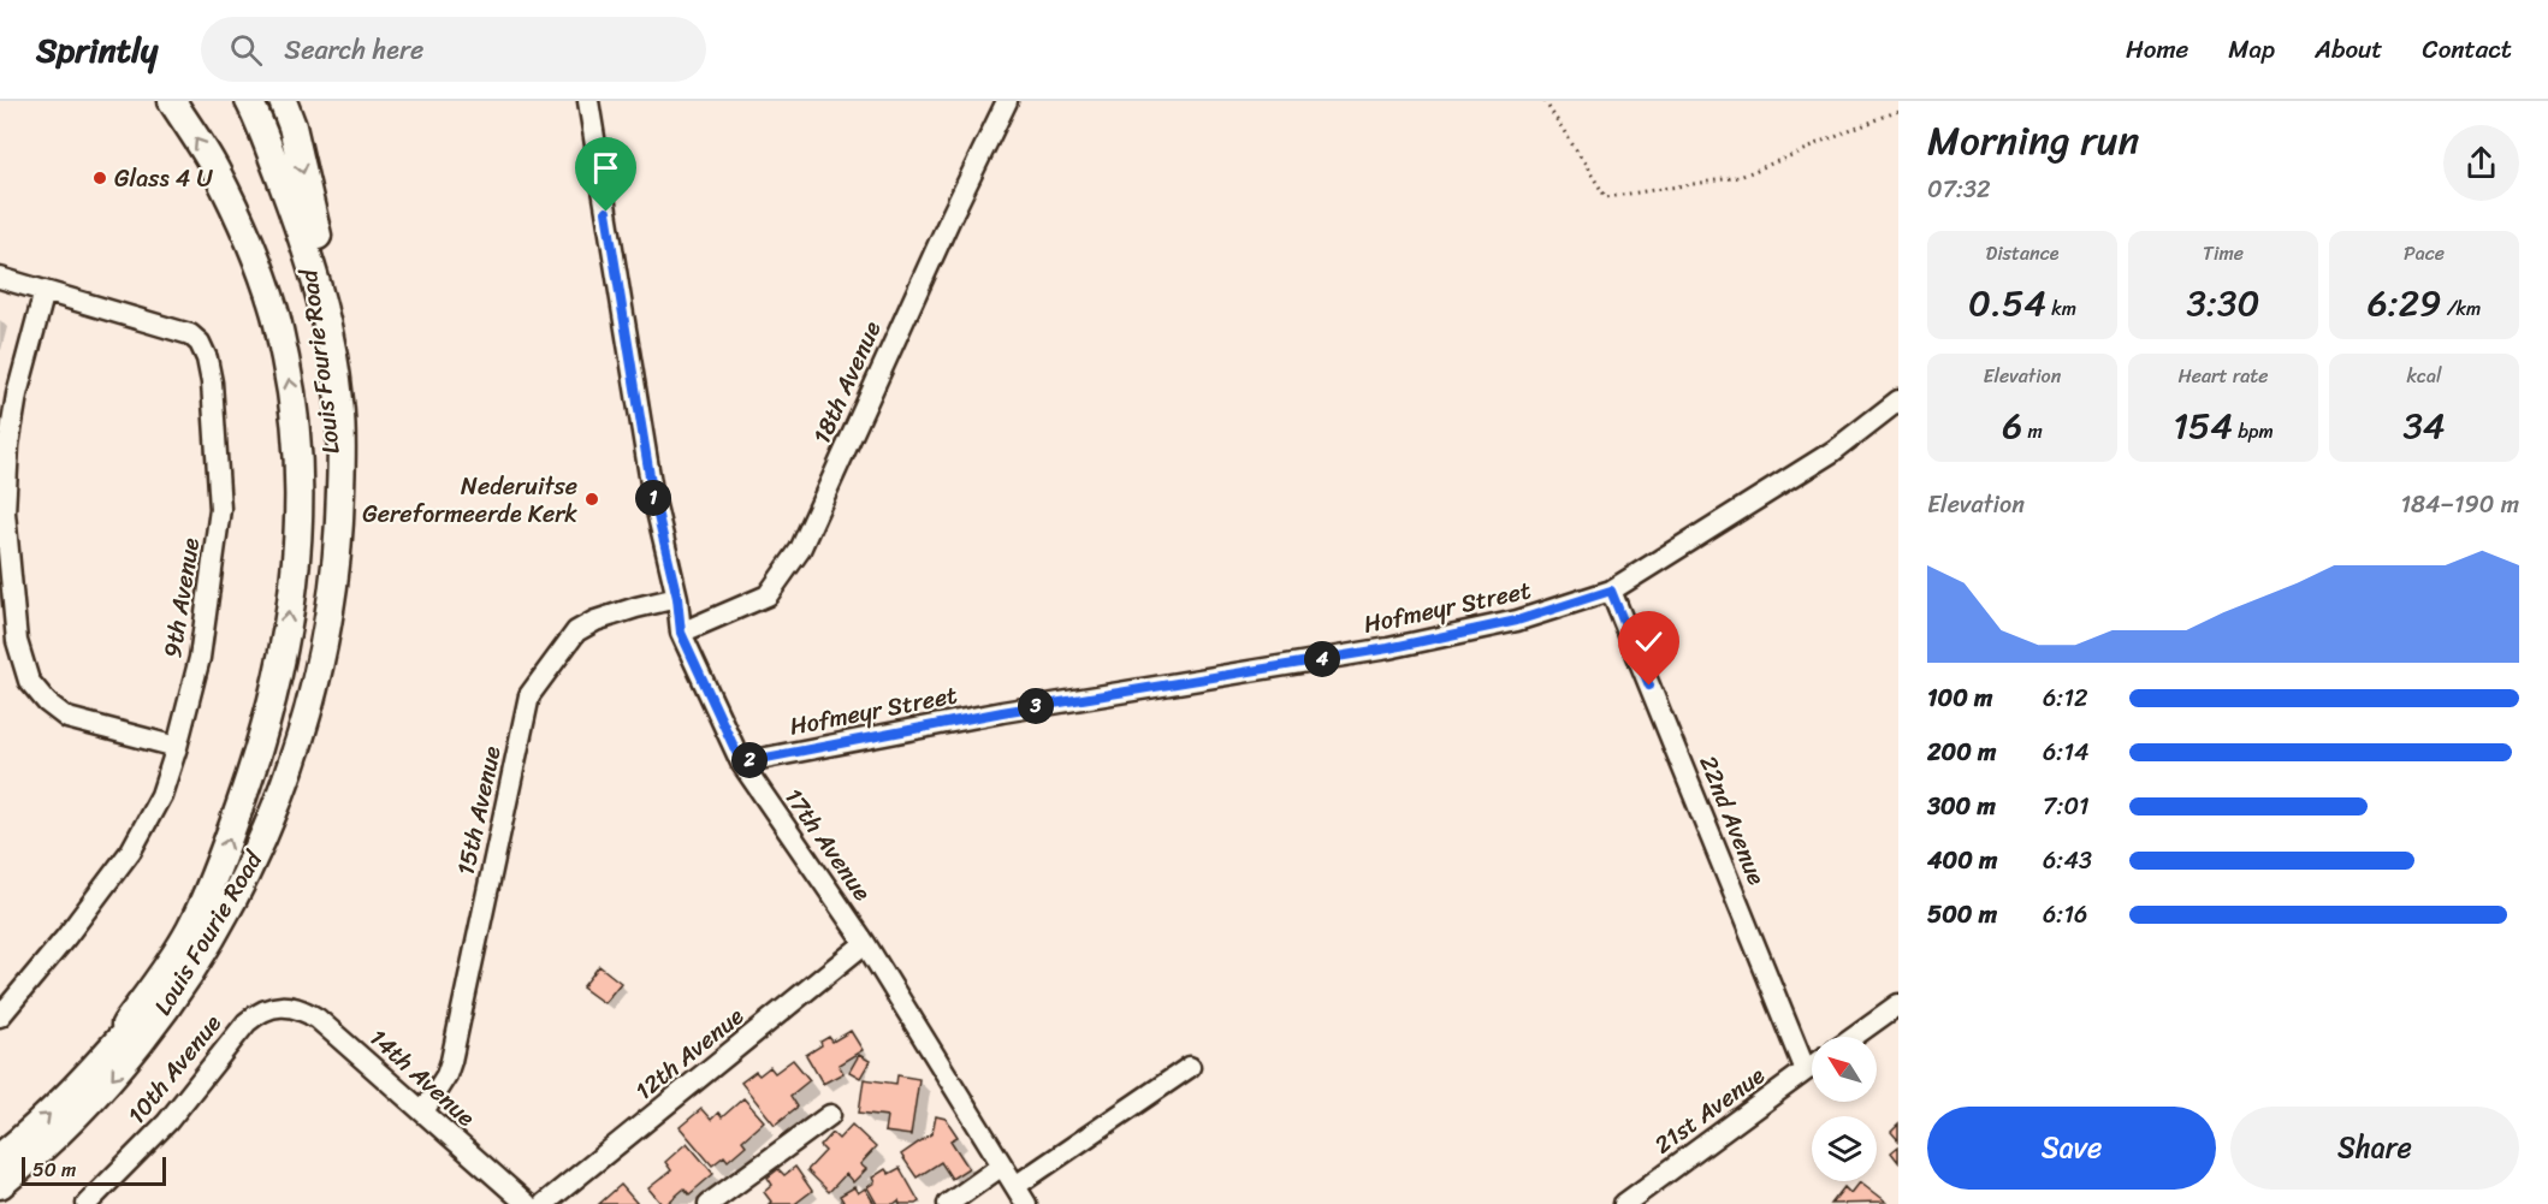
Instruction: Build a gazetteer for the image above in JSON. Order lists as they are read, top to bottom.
{
  "streets": {
    "main road": ["Louis Fourie Road"],
    "street": [
      "18th Avenue",
      "9th Avenue",
      "Hofmeyr Street",
      "15th Avenue",
      "22nd Avenue",
      "17th Avenue",
      "12th Avenue",
      "10th Avenue",
      "14th Avenue",
      "21st Avenue"
    ]
  },
  "crossings": [
    ["18th Avenue", "17th Avenue"],
    ["Hofmeyr Street", "22nd Avenue"],
    ["Hofmeyr Street", "17th Avenue"],
    ["15th Avenue", "17th Avenue"],
    ["15th Avenue", "14th Avenue"],
    ["22nd Avenue", "21st Avenue"],
    ["17th Avenue", "12th Avenue"],
    ["10th Avenue", "14th Avenue"]
  ],
  "places": ["Glass 4 U", "Nederuitse Gereformeerde Kerk"],
  "scale_bar": "50 m",
  "north": "top left",
  "page": {
    "header": "Sprintly",
    "search": "Search here",
    "nav": [
      "Home",
      "Map",
      "About",
      "Contact"
    ],
    "heading": ["Morning run", "07:32"],
    "stats": [
      ["Distance", "0.54 km"],
      ["Time", "3:30"],
      ["Pace", "6:29 /km"],
      ["Elevation", "6 m"],
      ["Heart rate", "154 bpm"],
      ["kcal", "34"]
    ],
    "chart": ["Elevation", "184–190 m"],
    "pins": [
      "1",
      "4",
      "3",
      "2"
    ],
    "list": [
      {
        "name": "100 m",
        "note": "6:12"
      },
      {
        "name": "200 m",
        "note": "6:14"
      },
      {
        "name": "300 m",
        "note": "7:01"
      },
      {
        "name": "400 m",
        "note": "6:43"
      },
      {
        "name": "500 m",
        "note": "6:16"
      }
    ],
    "buttons": ["Save", "Share"],
    "scale": "50 m"
  }
}
